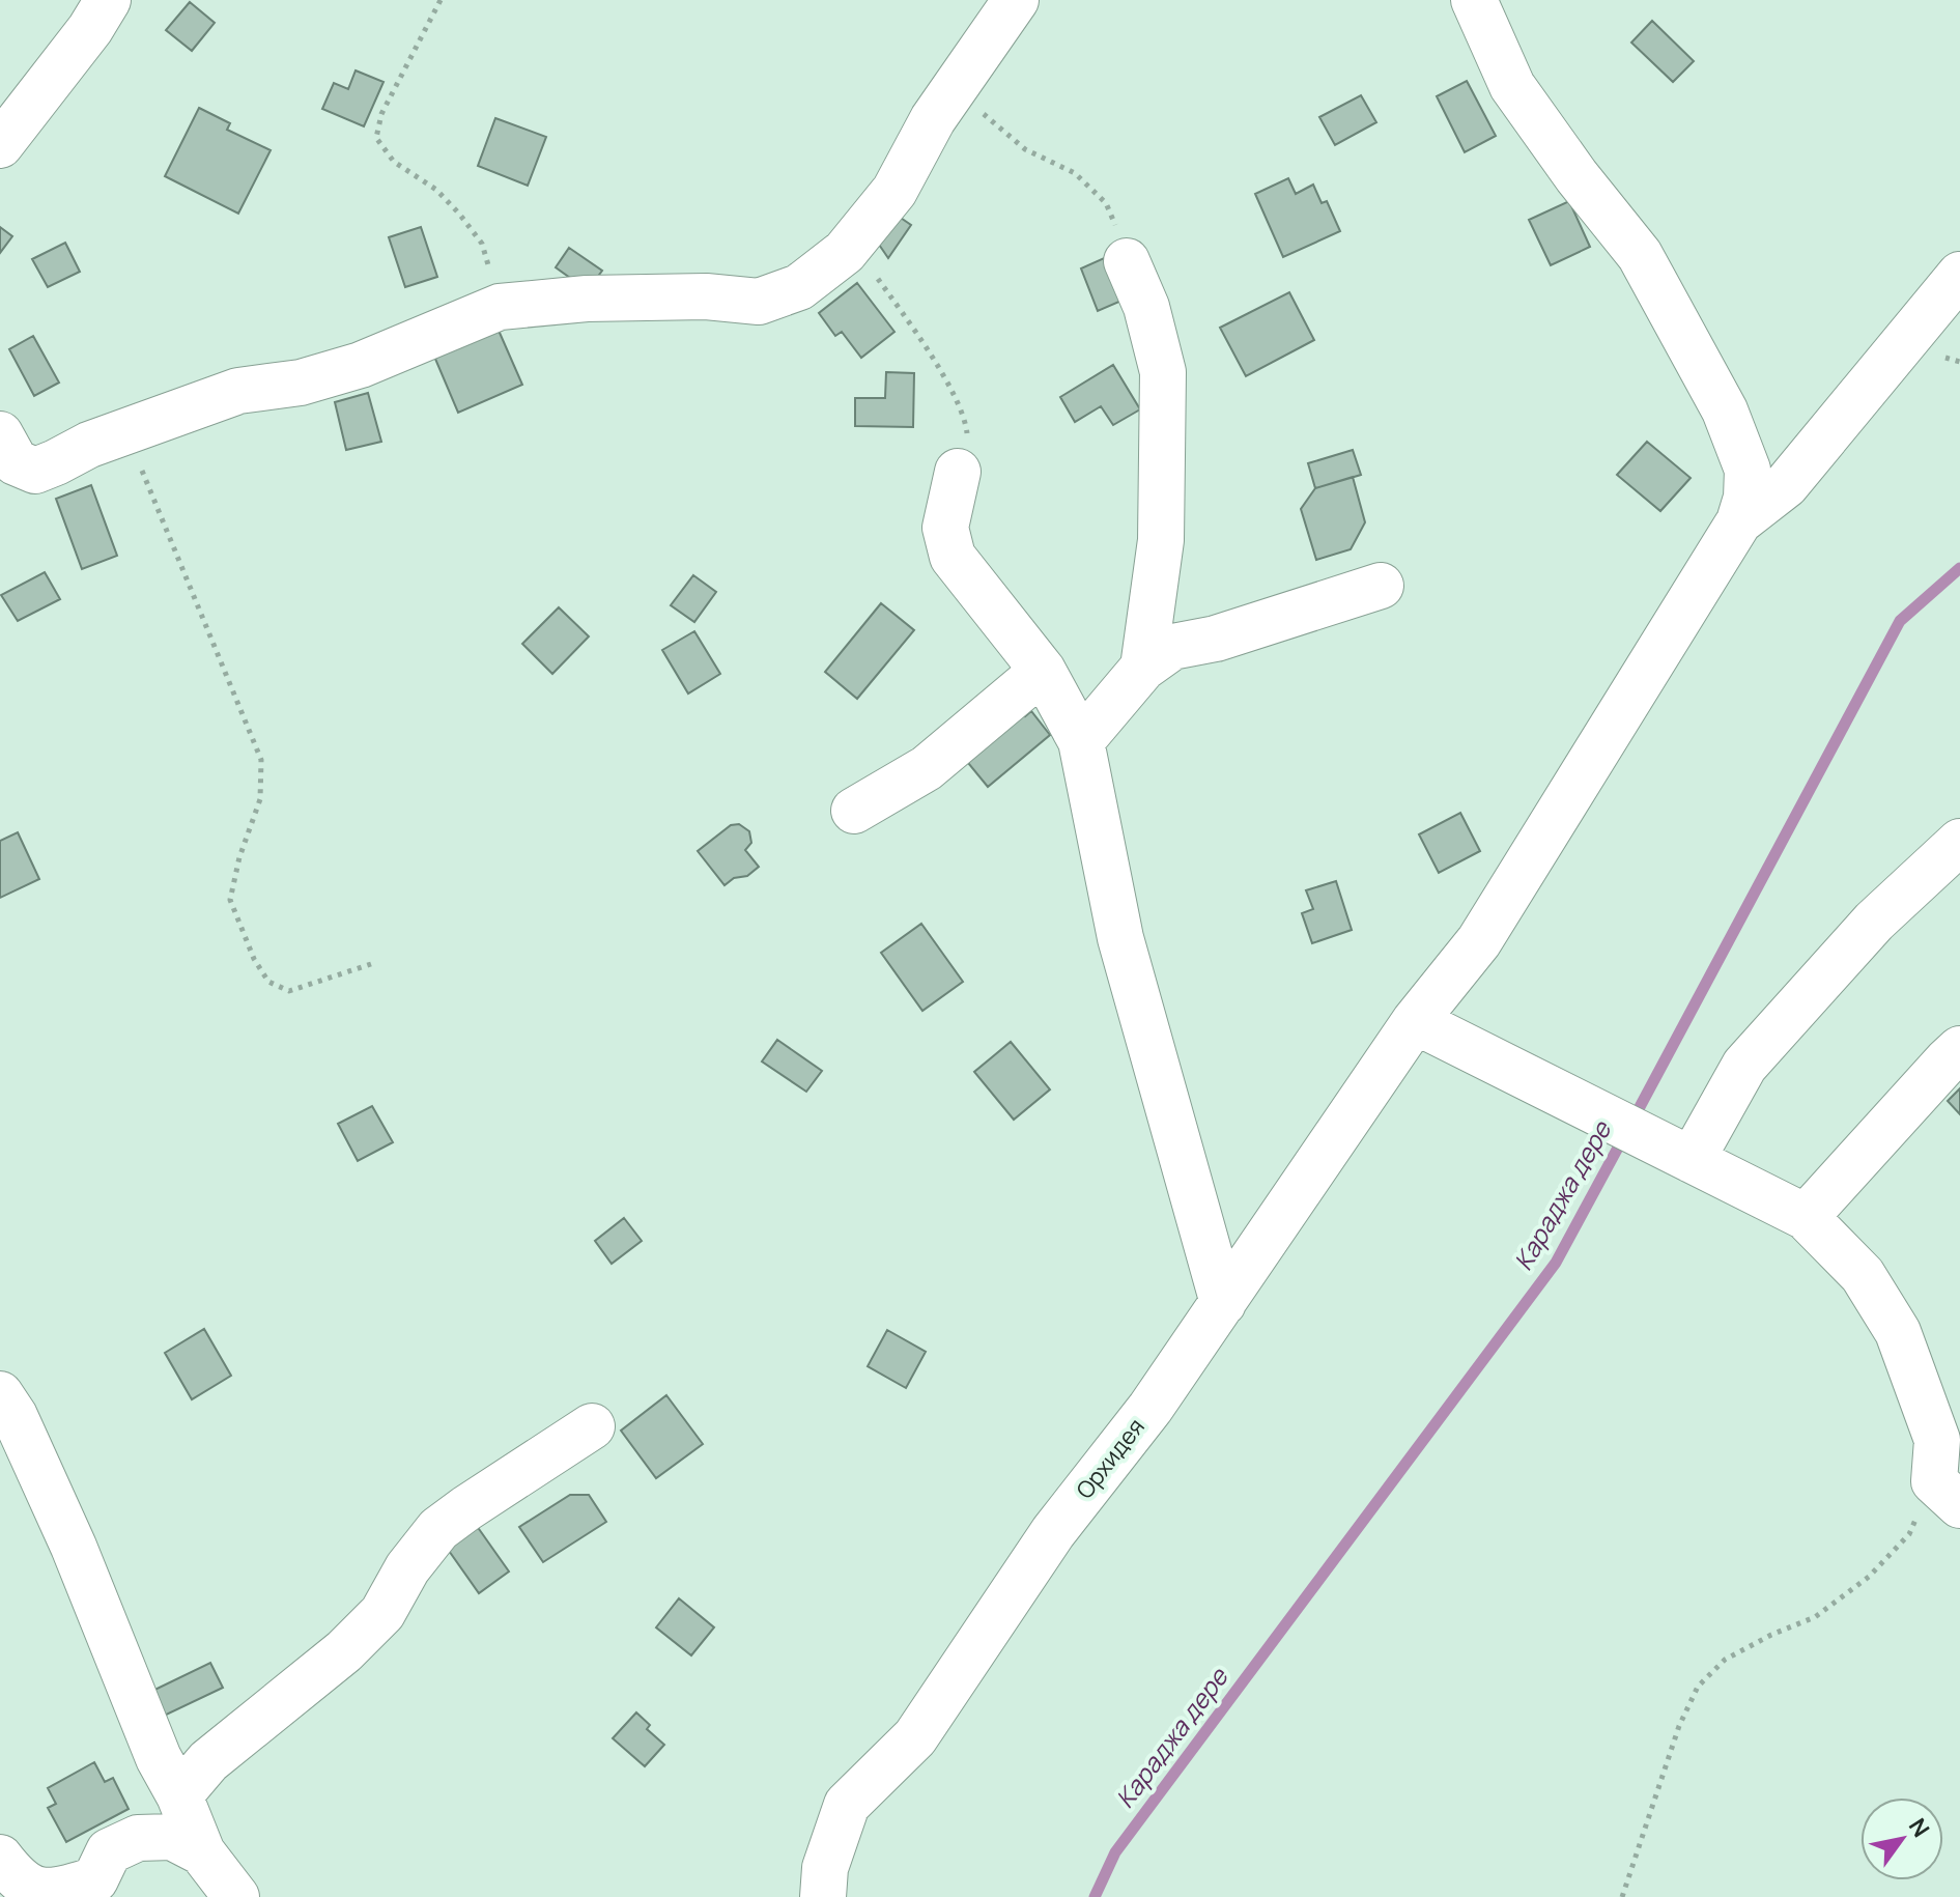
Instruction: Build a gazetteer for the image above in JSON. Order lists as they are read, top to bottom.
{
  "streets": {
    "street": ["Орхидея"]
  },
  "water": ["Караджа дере"],
  "north": "top right"
}
